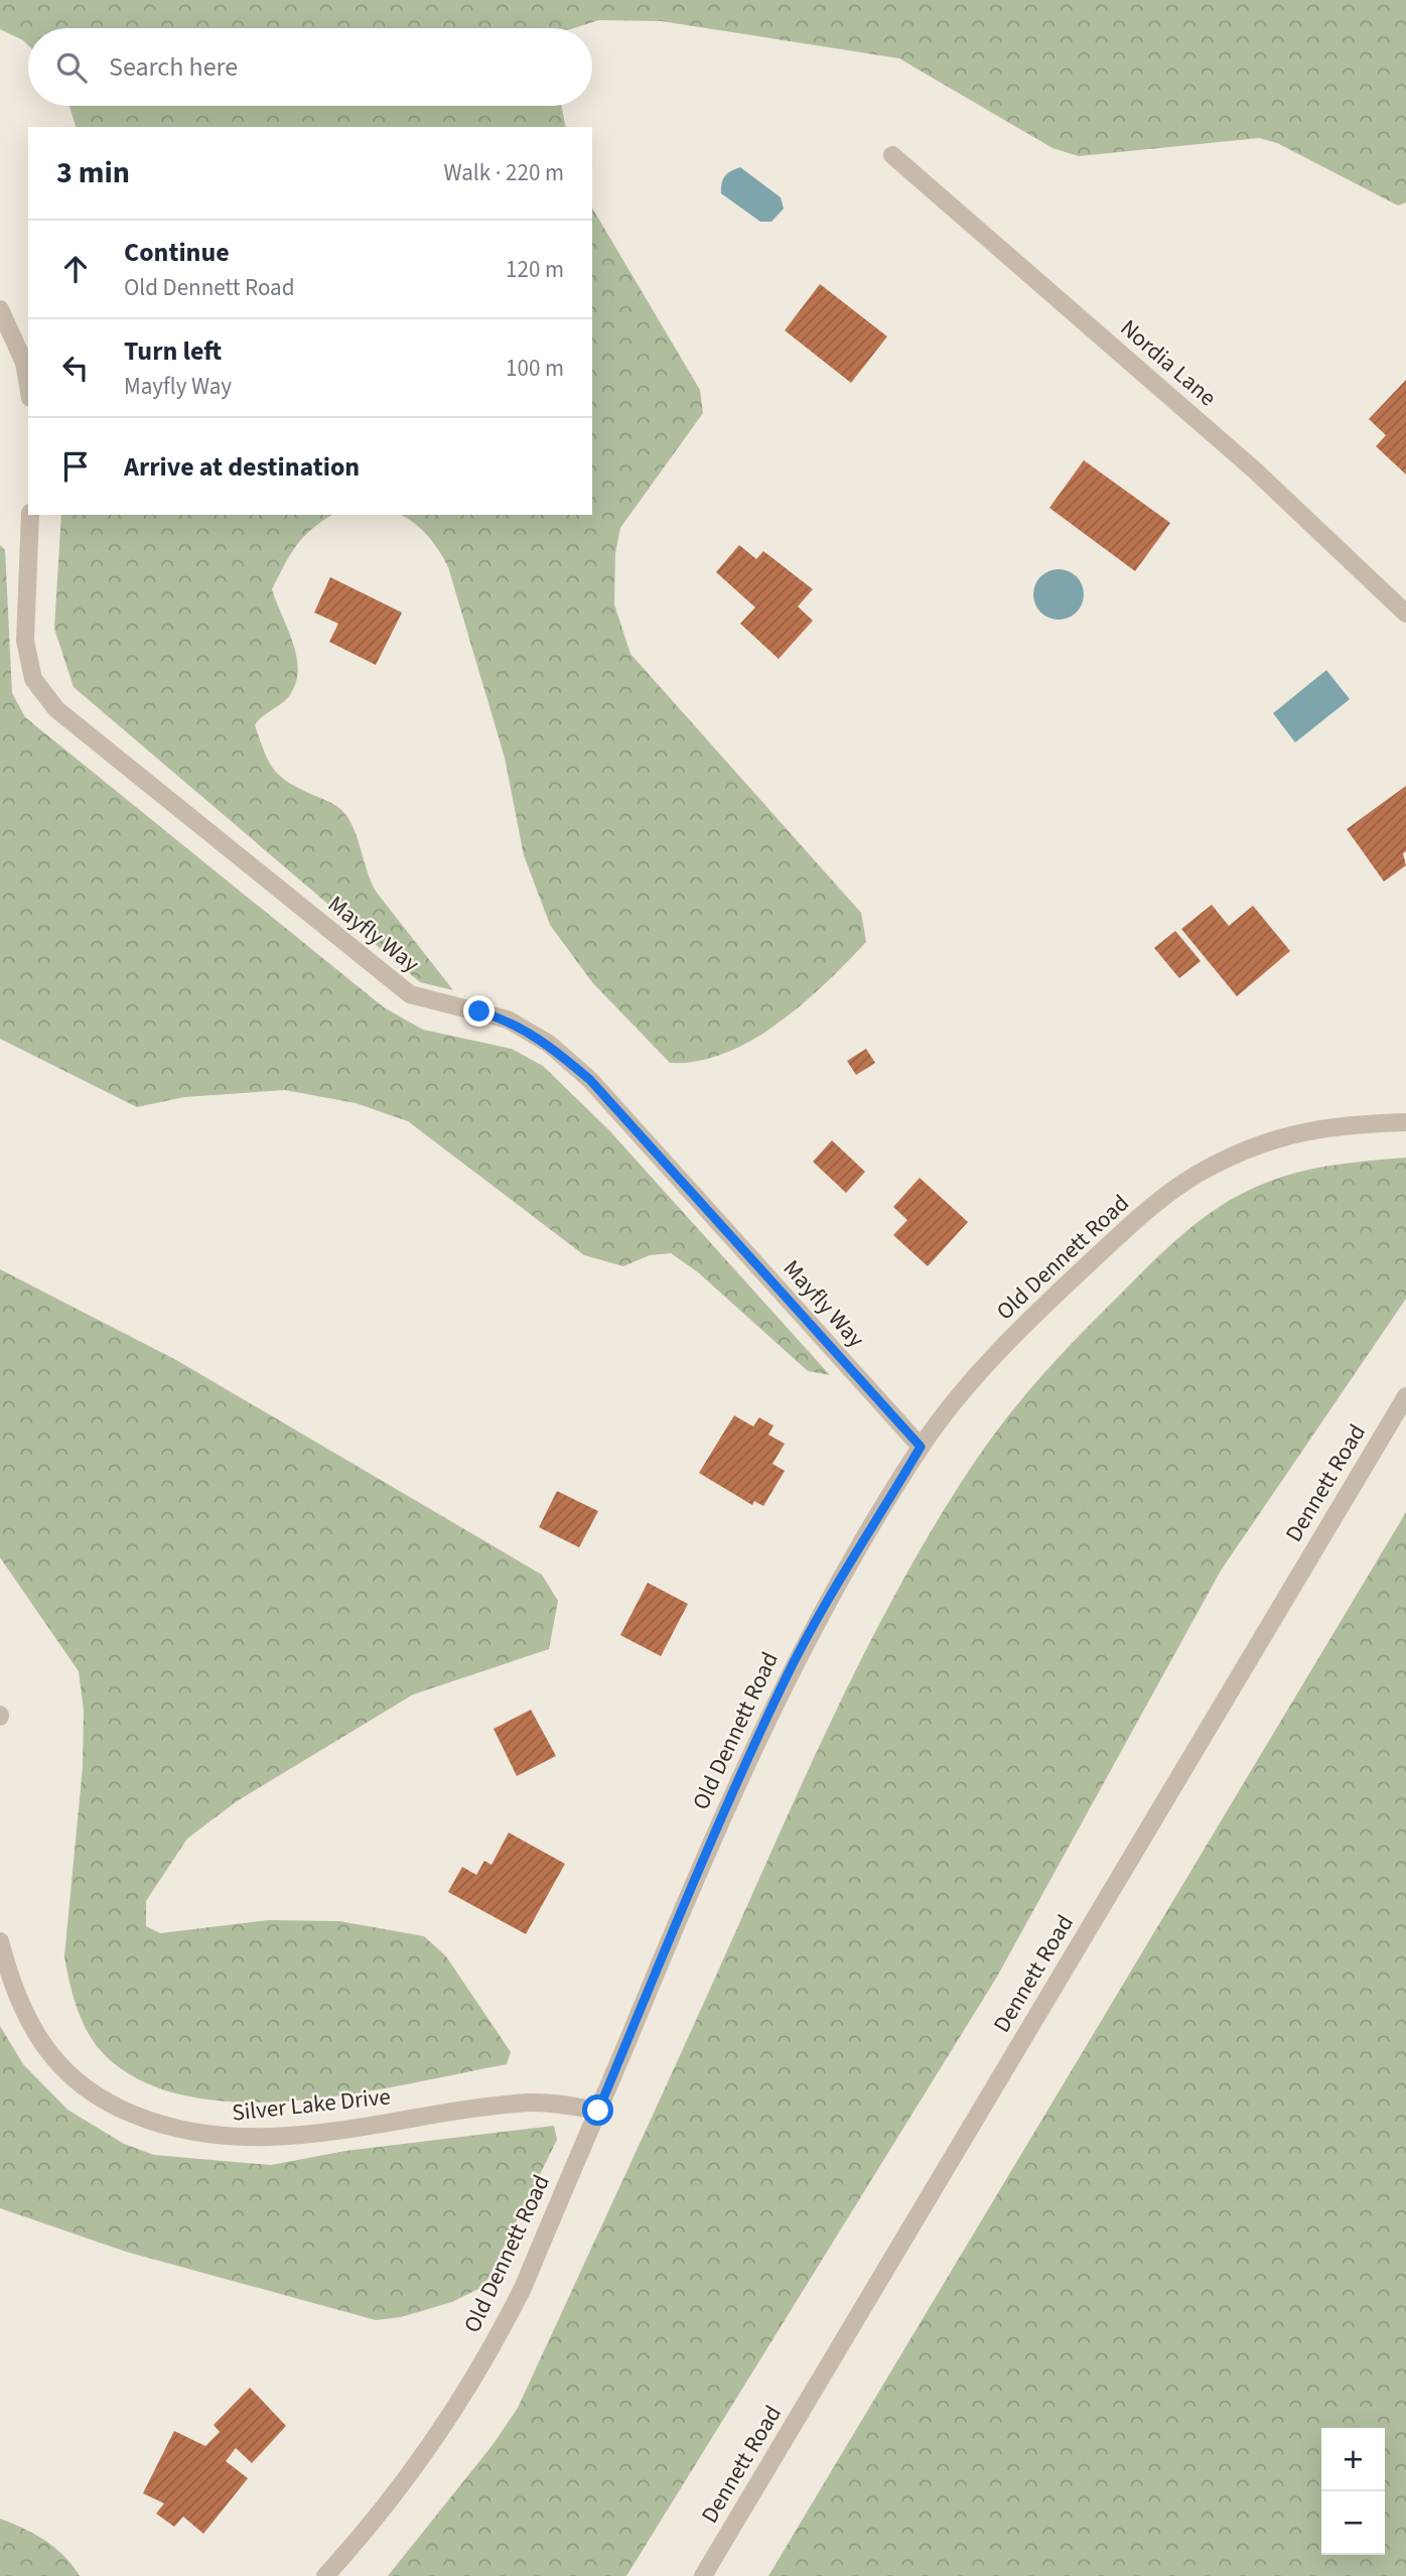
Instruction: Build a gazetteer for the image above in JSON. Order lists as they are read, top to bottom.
{
  "streets": {
    "street": [
      "Nordia Lane",
      "Mayfly Way",
      "Old Dennett Road",
      "Dennett Road",
      "Silver Lake Drive"
    ]
  },
  "crossings": [
    ["Mayfly Way", "Old Dennett Road"],
    ["Old Dennett Road", "Silver Lake Drive"]
  ],
  "page": {
    "search": "Search here",
    "heading": ["3 min", "Walk · 220 m"],
    "list": [
      ["Continue", "Old Dennett Road", "120 m"],
      ["Turn left", "Mayfly Way", "100 m"],
      "Arrive at destination"
    ],
    "map_buttons": ["+", "−"]
  }
}
